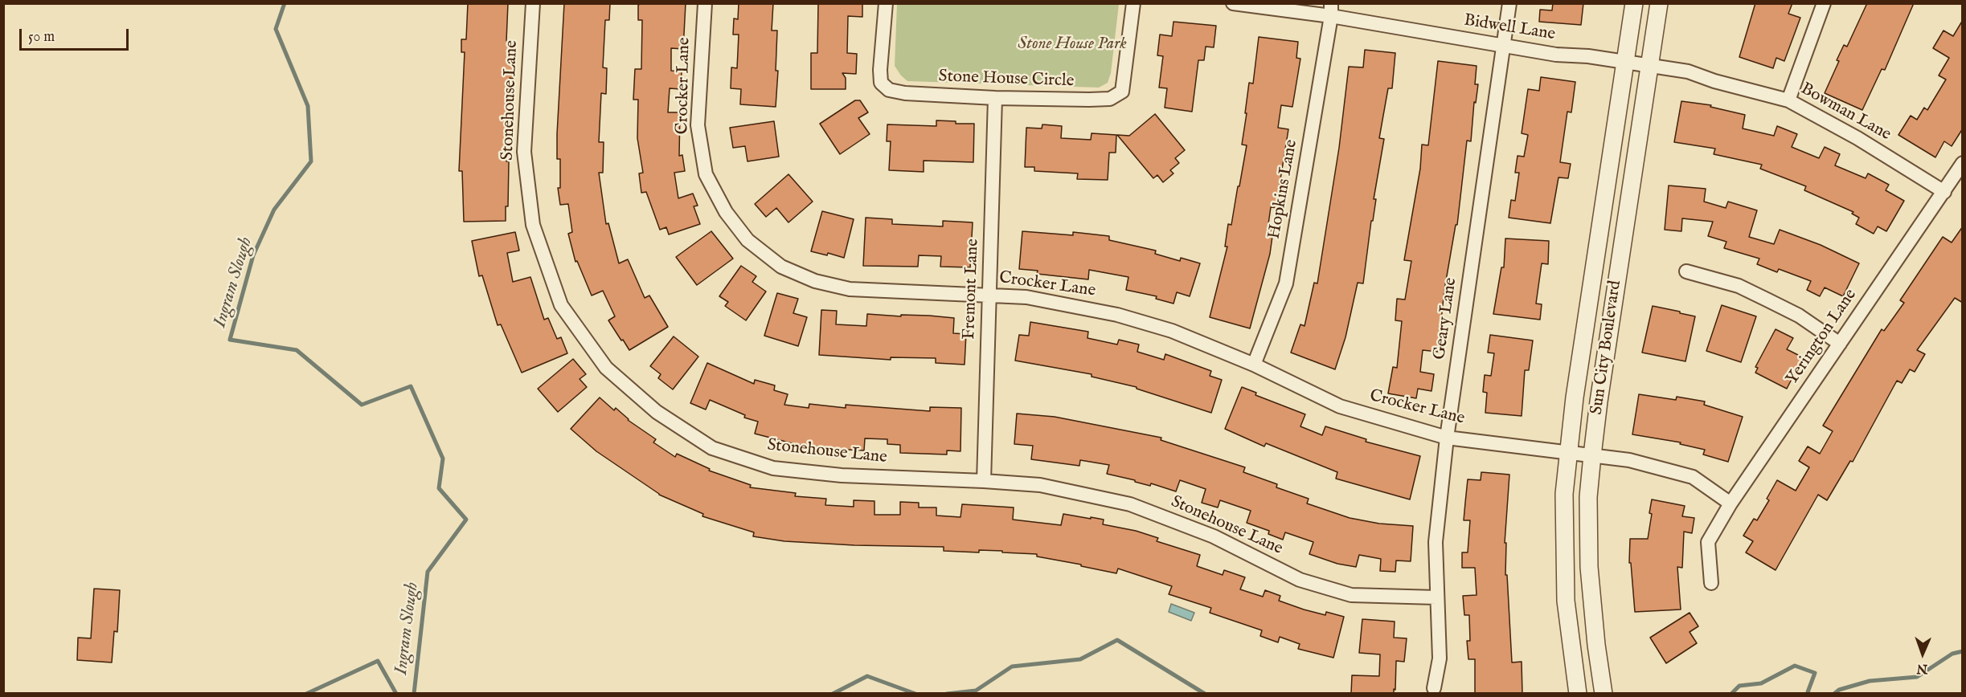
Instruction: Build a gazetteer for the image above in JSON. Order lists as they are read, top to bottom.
{
  "streets": {
    "street": [
      "Bidwell Lane",
      "Stone House Circle",
      "Crocker Lane",
      "Stonehouse Lane",
      "Bowman Lane",
      "Hopkins Lane",
      "Fremont Lane",
      "Geary Lane",
      "Yerington Lane",
      "Sun City Boulevard"
    ]
  },
  "crossings": [
    ["Bidwell Lane", "Bowman Lane"],
    ["Bidwell Lane", "Hopkins Lane"],
    ["Bidwell Lane", "Geary Lane"],
    ["Bidwell Lane", "Sun City Boulevard"],
    ["Stone House Circle", "Fremont Lane"],
    ["Crocker Lane", "Hopkins Lane"],
    ["Crocker Lane", "Fremont Lane"],
    ["Crocker Lane", "Geary Lane"],
    ["Crocker Lane", "Yerington Lane"],
    ["Crocker Lane", "Sun City Boulevard"],
    ["Stonehouse Lane", "Fremont Lane"],
    ["Stonehouse Lane", "Geary Lane"],
    ["Bowman Lane", "Yerington Lane"],
    ["Bowman Lane", "Sun City Boulevard"]
  ],
  "water": ["Ingram Slough"],
  "parks": ["Stone House Park"],
  "scale_bar": "50 m",
  "north": "bottom"
}
